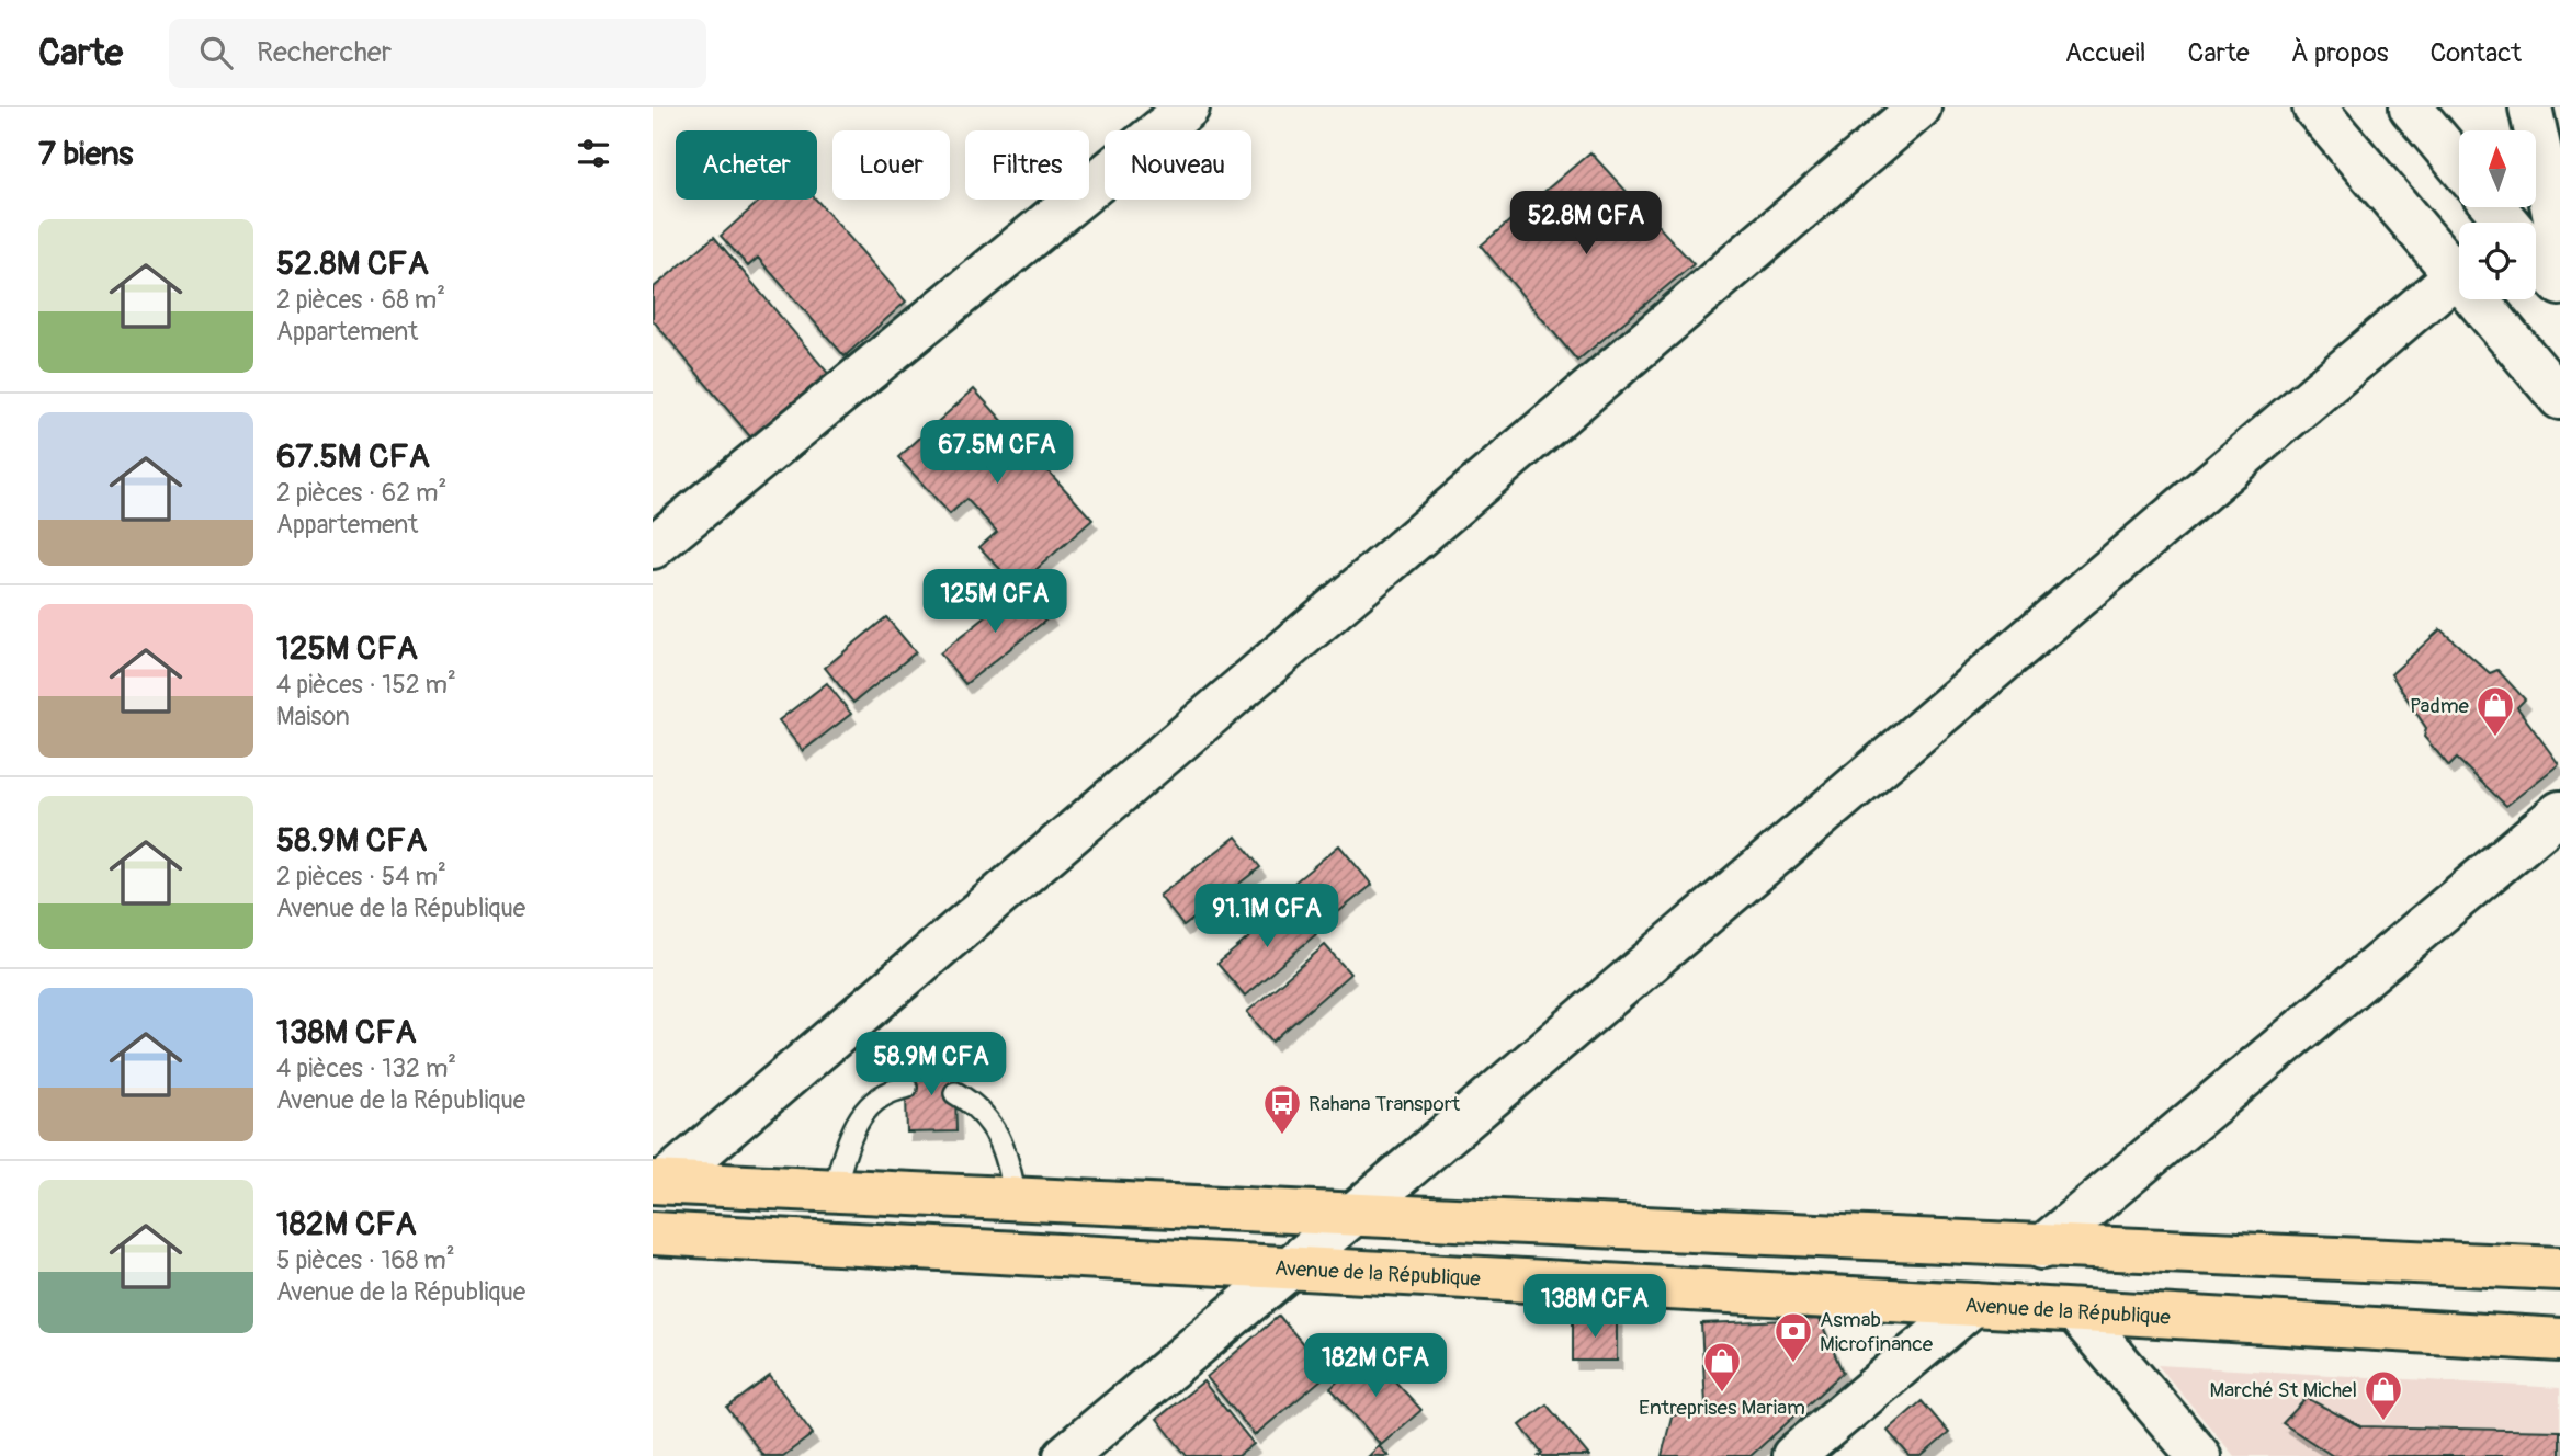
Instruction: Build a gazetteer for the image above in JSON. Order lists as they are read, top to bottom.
{
  "streets": {
    "main road": ["Avenue de la République"]
  },
  "places": {
    "shop": ["Padme", "Entreprises Mariam", "Marché St Michel"],
    "bus stop": ["Rahana Transport"],
    "bank": ["Asmab Microfinance"]
  },
  "north": "top",
  "page": {
    "header": "Carte",
    "search": "Rechercher",
    "nav": [
      "Accueil",
      "Carte",
      "À propos",
      "Contact"
    ],
    "heading": "7 biens",
    "chip": [
      "Acheter",
      "Louer",
      "Filtres",
      "Nouveau"
    ],
    "price": [
      "52.8M CFA",
      "67.5M CFA",
      "125M CFA",
      "91.1M CFA",
      "58.9M CFA",
      "138M CFA",
      "182M CFA"
    ],
    "list": [
      {
        "name": "52.8M CFA",
        "note": "2 pièces · 68 m² · Appartement"
      },
      {
        "name": "67.5M CFA",
        "note": "2 pièces · 62 m² · Appartement"
      },
      {
        "name": "125M CFA",
        "note": "4 pièces · 152 m² · Maison"
      },
      {
        "name": "58.9M CFA",
        "note": "2 pièces · 54 m² · Avenue de la République"
      },
      {
        "name": "138M CFA",
        "note": "4 pièces · 132 m² · Avenue de la République"
      },
      {
        "name": "182M CFA",
        "note": "5 pièces · 168 m² · Avenue de la République"
      }
    ]
  }
}
